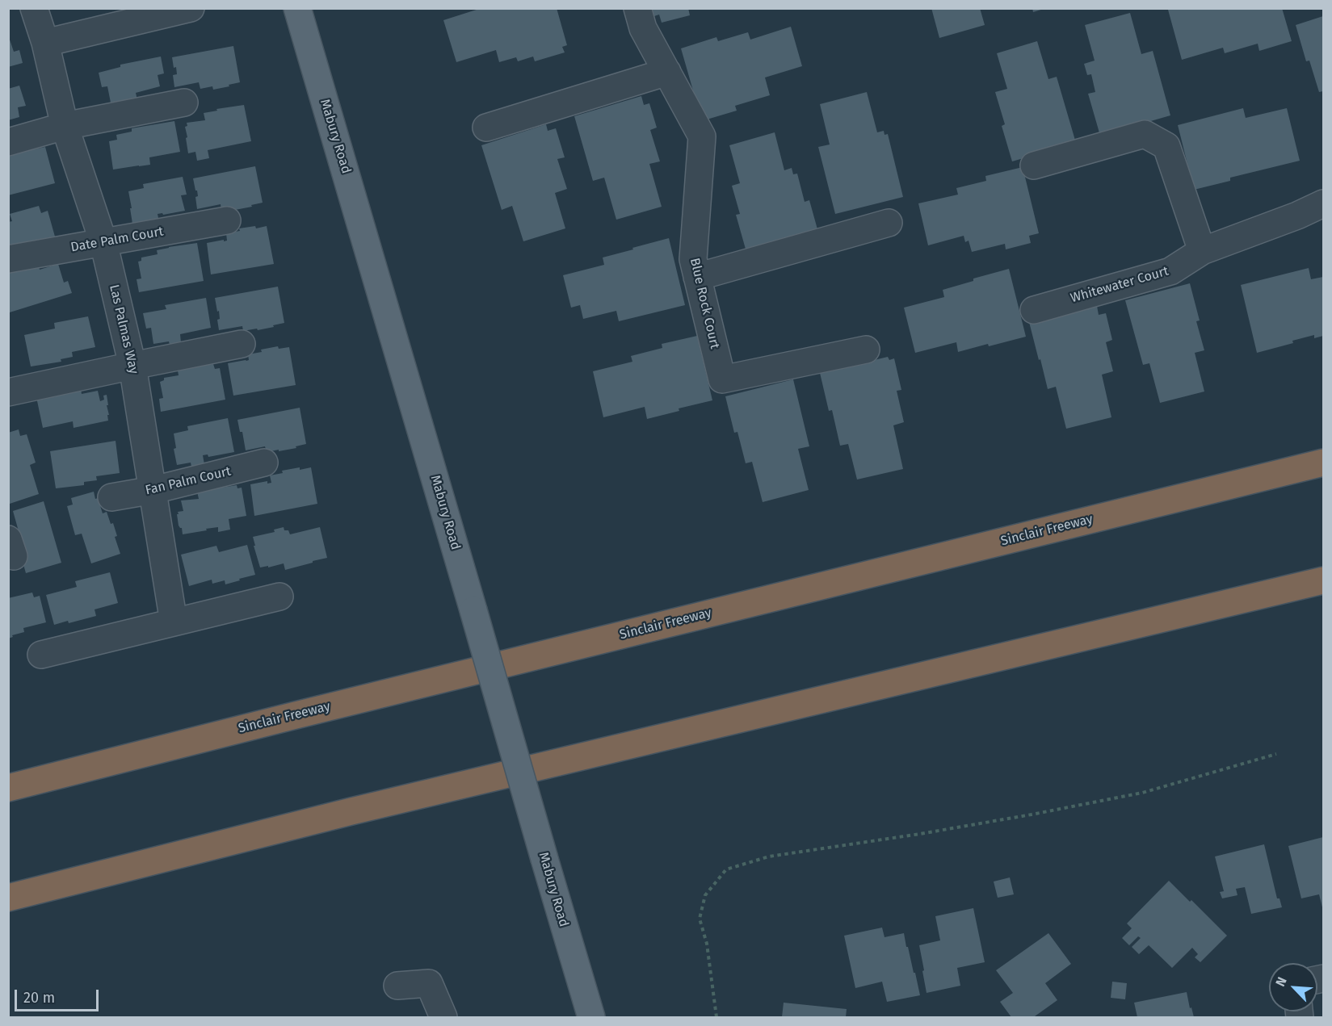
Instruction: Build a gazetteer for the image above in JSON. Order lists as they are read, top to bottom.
{
  "streets": {
    "highway": ["Sinclair Freeway"],
    "main road": ["Mabury Road"],
    "street": [
      "Date Palm Court",
      "Whitewater Court",
      "Blue Rock Court",
      "Las Palmas Way",
      "Fan Palm Court"
    ]
  },
  "crossings": [
    ["Date Palm Court", "Las Palmas Way"],
    ["Las Palmas Way", "Fan Palm Court"]
  ],
  "scale_bar": "20 m",
  "north": "top left"
}
